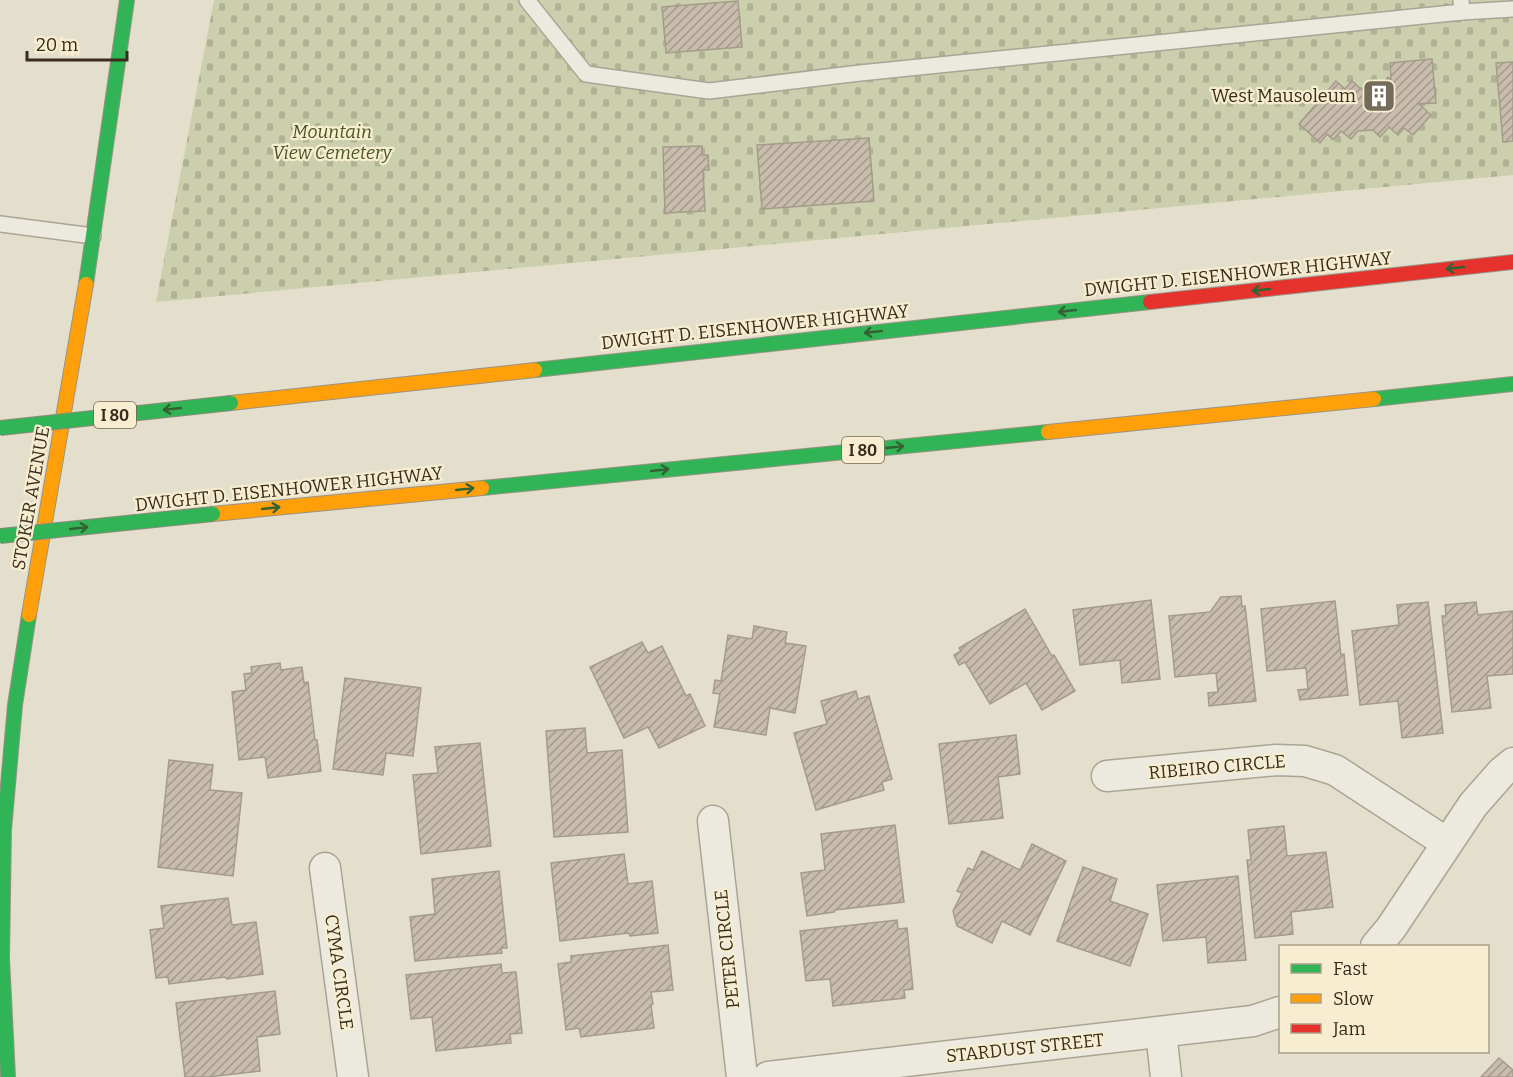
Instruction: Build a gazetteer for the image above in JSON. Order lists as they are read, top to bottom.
{
  "streets": {
    "main road": ["DWIGHT D. EISENHOWER HIGHWAY", "I 80", "STOKER AVENUE"],
    "street": [
      "RIBEIRO CIRCLE",
      "PETER CIRCLE",
      "CYMA CIRCLE",
      "STARDUST STREET"
    ]
  },
  "parks": ["Mountain View Cemetery"],
  "places": {
    "building": ["West Mausoleum"]
  },
  "legend": ["Fast", "Slow", "Jam"],
  "scale_bar": "20 m"
}
